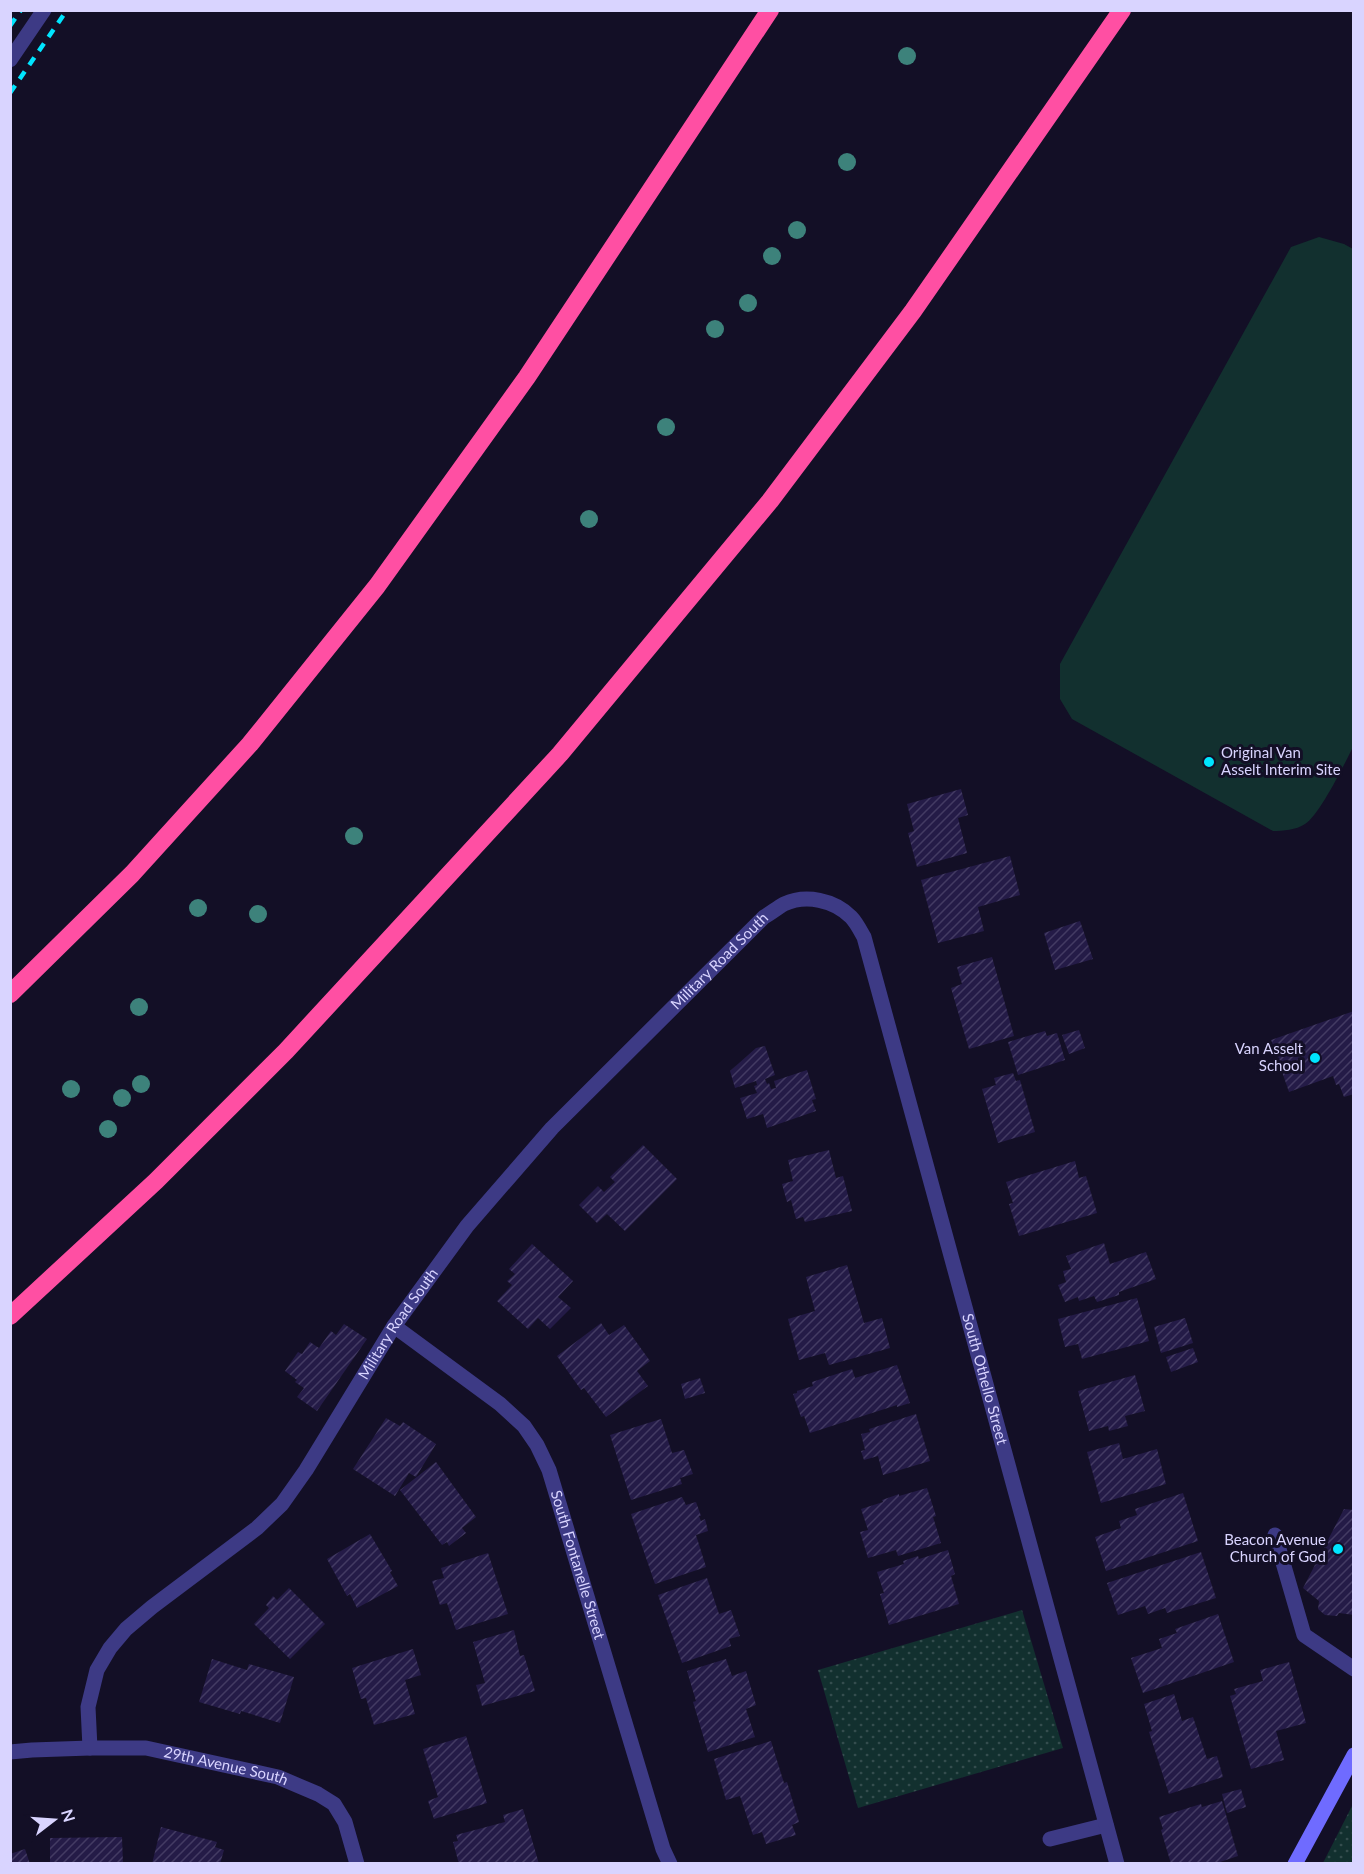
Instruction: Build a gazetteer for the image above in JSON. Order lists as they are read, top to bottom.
{
  "streets": {
    "street": [
      "Military Road South",
      "South Othello Street",
      "South Fontanelle Street",
      "29th Avenue South"
    ]
  },
  "crossings": [
    ["Military Road South", "South Othello Street"],
    ["Military Road South", "South Fontanelle Street"],
    ["Military Road South", "29th Avenue South"]
  ],
  "places": ["Original Van Asselt Interim Site", "Van Asselt School", "Beacon Avenue Church of God"],
  "north": "right"
}
